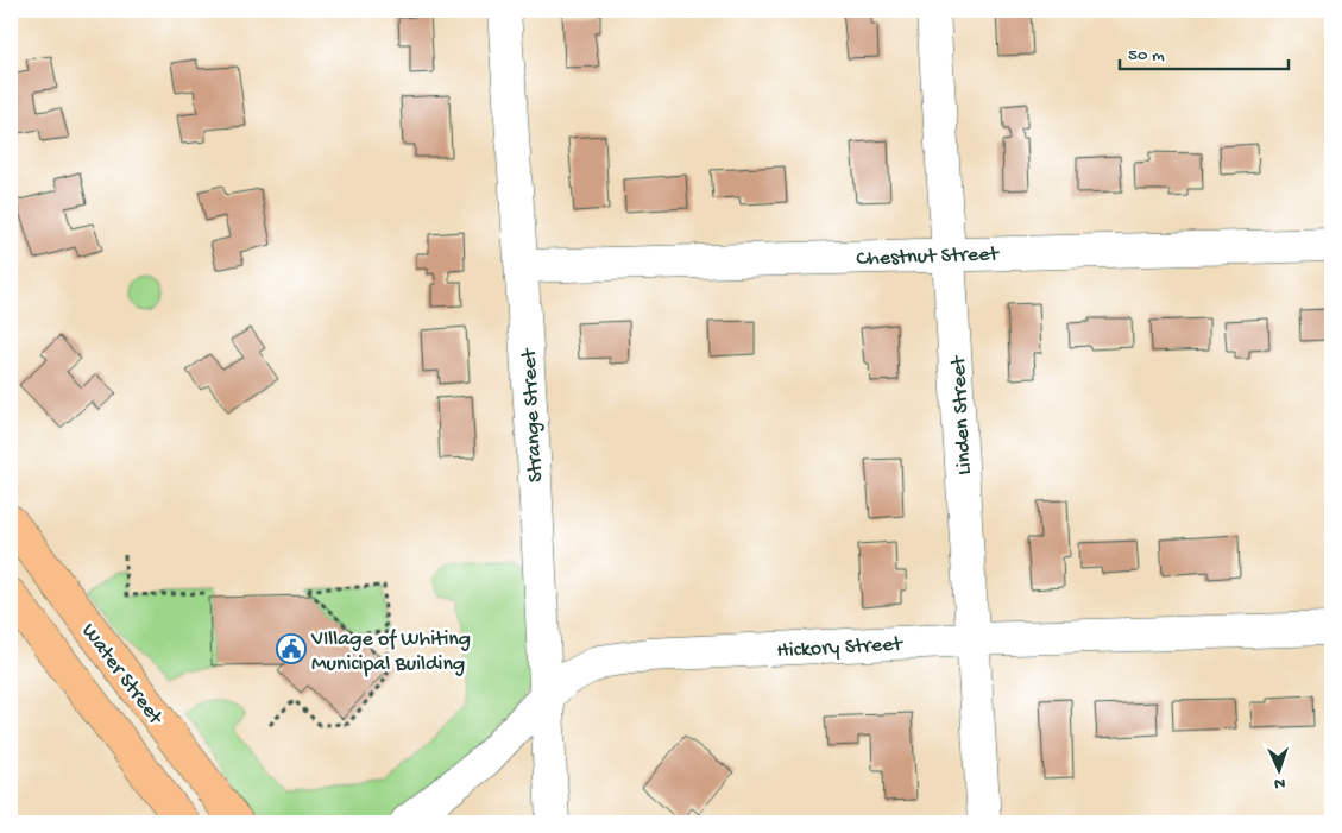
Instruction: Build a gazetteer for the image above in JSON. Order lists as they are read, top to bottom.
{
  "streets": {
    "main road": ["Water Street"],
    "street": [
      "Chestnut Street",
      "Strange Street",
      "Linden Street",
      "Hickory Street"
    ]
  },
  "crossings": [
    ["Chestnut Street", "Strange Street"],
    ["Chestnut Street", "Linden Street"],
    ["Strange Street", "Hickory Street"],
    ["Linden Street", "Hickory Street"]
  ],
  "places": {
    "public building": ["VIllage of Whiting Municipal Building"]
  },
  "scale_bar": "50 m",
  "north": "bottom"
}
